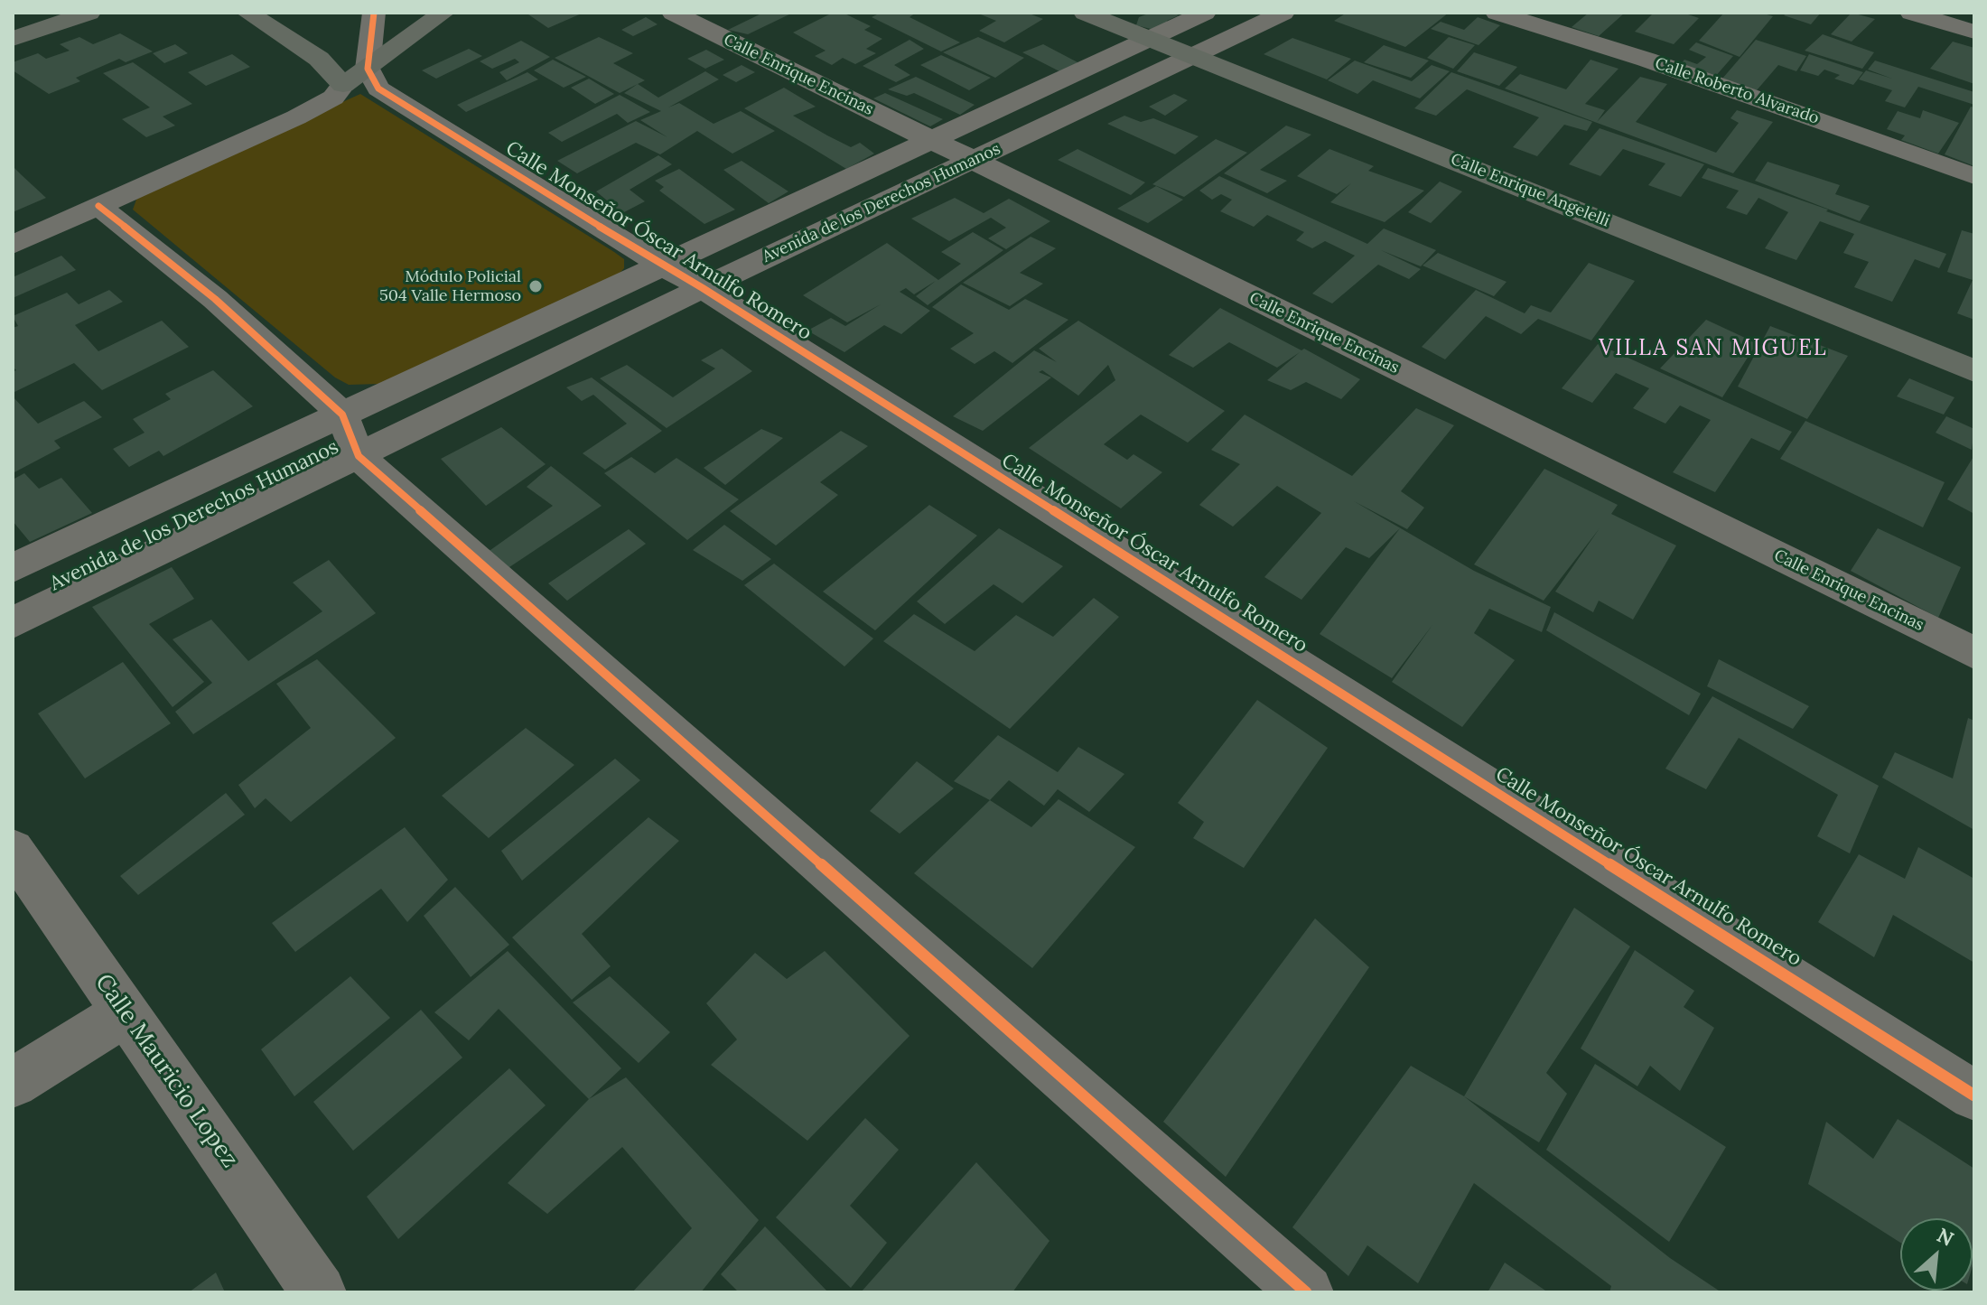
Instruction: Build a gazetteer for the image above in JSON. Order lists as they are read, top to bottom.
{
  "streets": {
    "street": [
      "Calle Enrique Encinas",
      "Calle Roberto Alvarado",
      "Calle Enrique Angelelli",
      "Avenida de los Derechos Humanos",
      "Calle Monseñor Óscar Arnulfo Romero",
      "Calle Mauricio Lopez"
    ]
  },
  "crossings": [
    ["Calle Enrique Encinas", "Avenida de los Derechos Humanos"],
    ["Calle Enrique Angelelli", "Avenida de los Derechos Humanos"],
    ["Avenida de los Derechos Humanos", "Calle Monseñor Óscar Arnulfo Romero"]
  ],
  "districts": ["VILLA SAN MIGUEL"],
  "places": ["Módulo Policial 504 Valle Hermoso"],
  "north": "top right"
}
